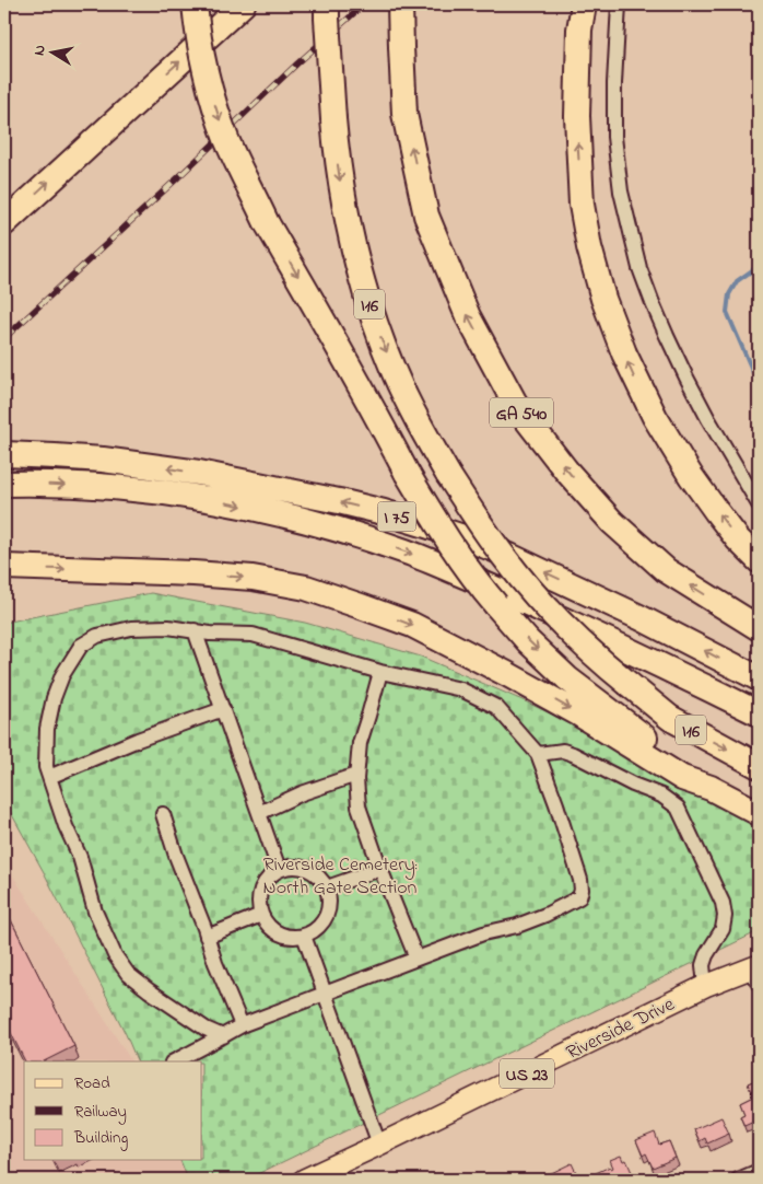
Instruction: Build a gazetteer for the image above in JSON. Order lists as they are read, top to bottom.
{
  "streets": {
    "highway": ["I16", "GA 540", "I 75"],
    "main road": ["Riverside Drive", "US 23"]
  },
  "parks": ["Riverside Cemetery: North Gate Section"],
  "legend": ["Road", "Railway", "Building"],
  "north": "left"
}
